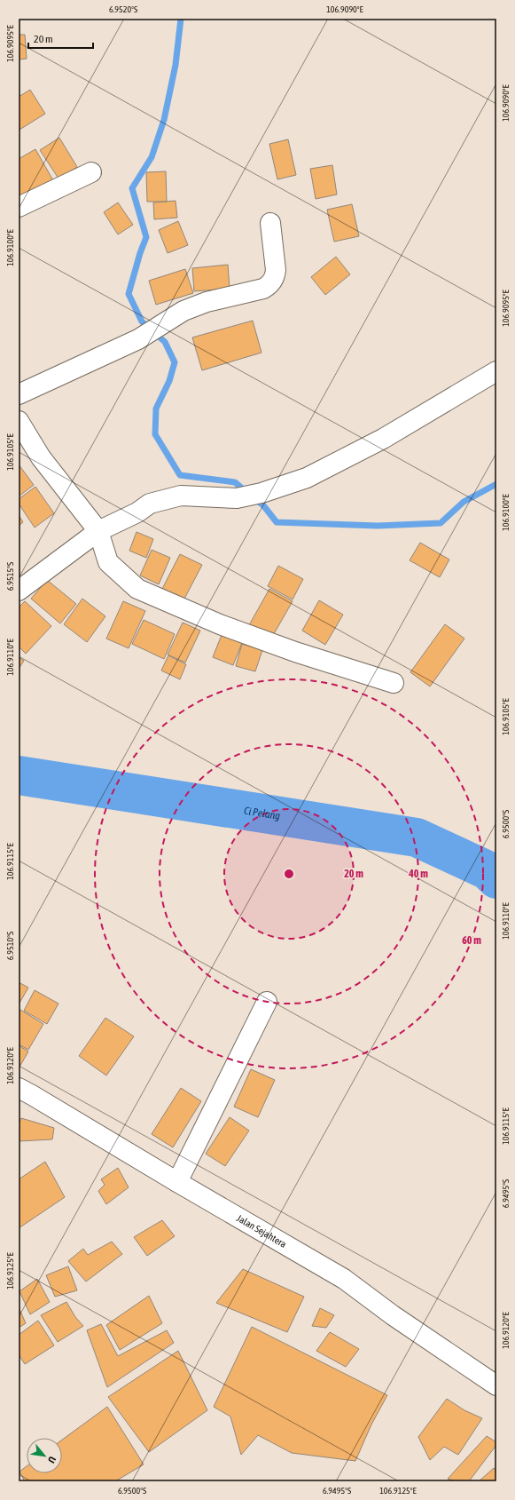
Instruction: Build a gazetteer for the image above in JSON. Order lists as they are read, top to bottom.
{
  "streets": {
    "street": ["Jalan Sejahtera"]
  },
  "water": ["Ci Pelang"],
  "scale_bar": "20 m",
  "north": "bottom right",
  "coordinates": [
    "6.9520°S",
    "106.9090°E",
    "106.9095°E",
    "106.9100°E",
    "106.9105°E",
    "6.9515°S",
    "106.9110°E",
    "6.9500°S",
    "106.9115°E",
    "6.9510°S",
    "106.9120°E",
    "6.9495°S",
    "106.9125°E"
  ],
  "rings": ["20 m", "40 m", "60 m"]
}
